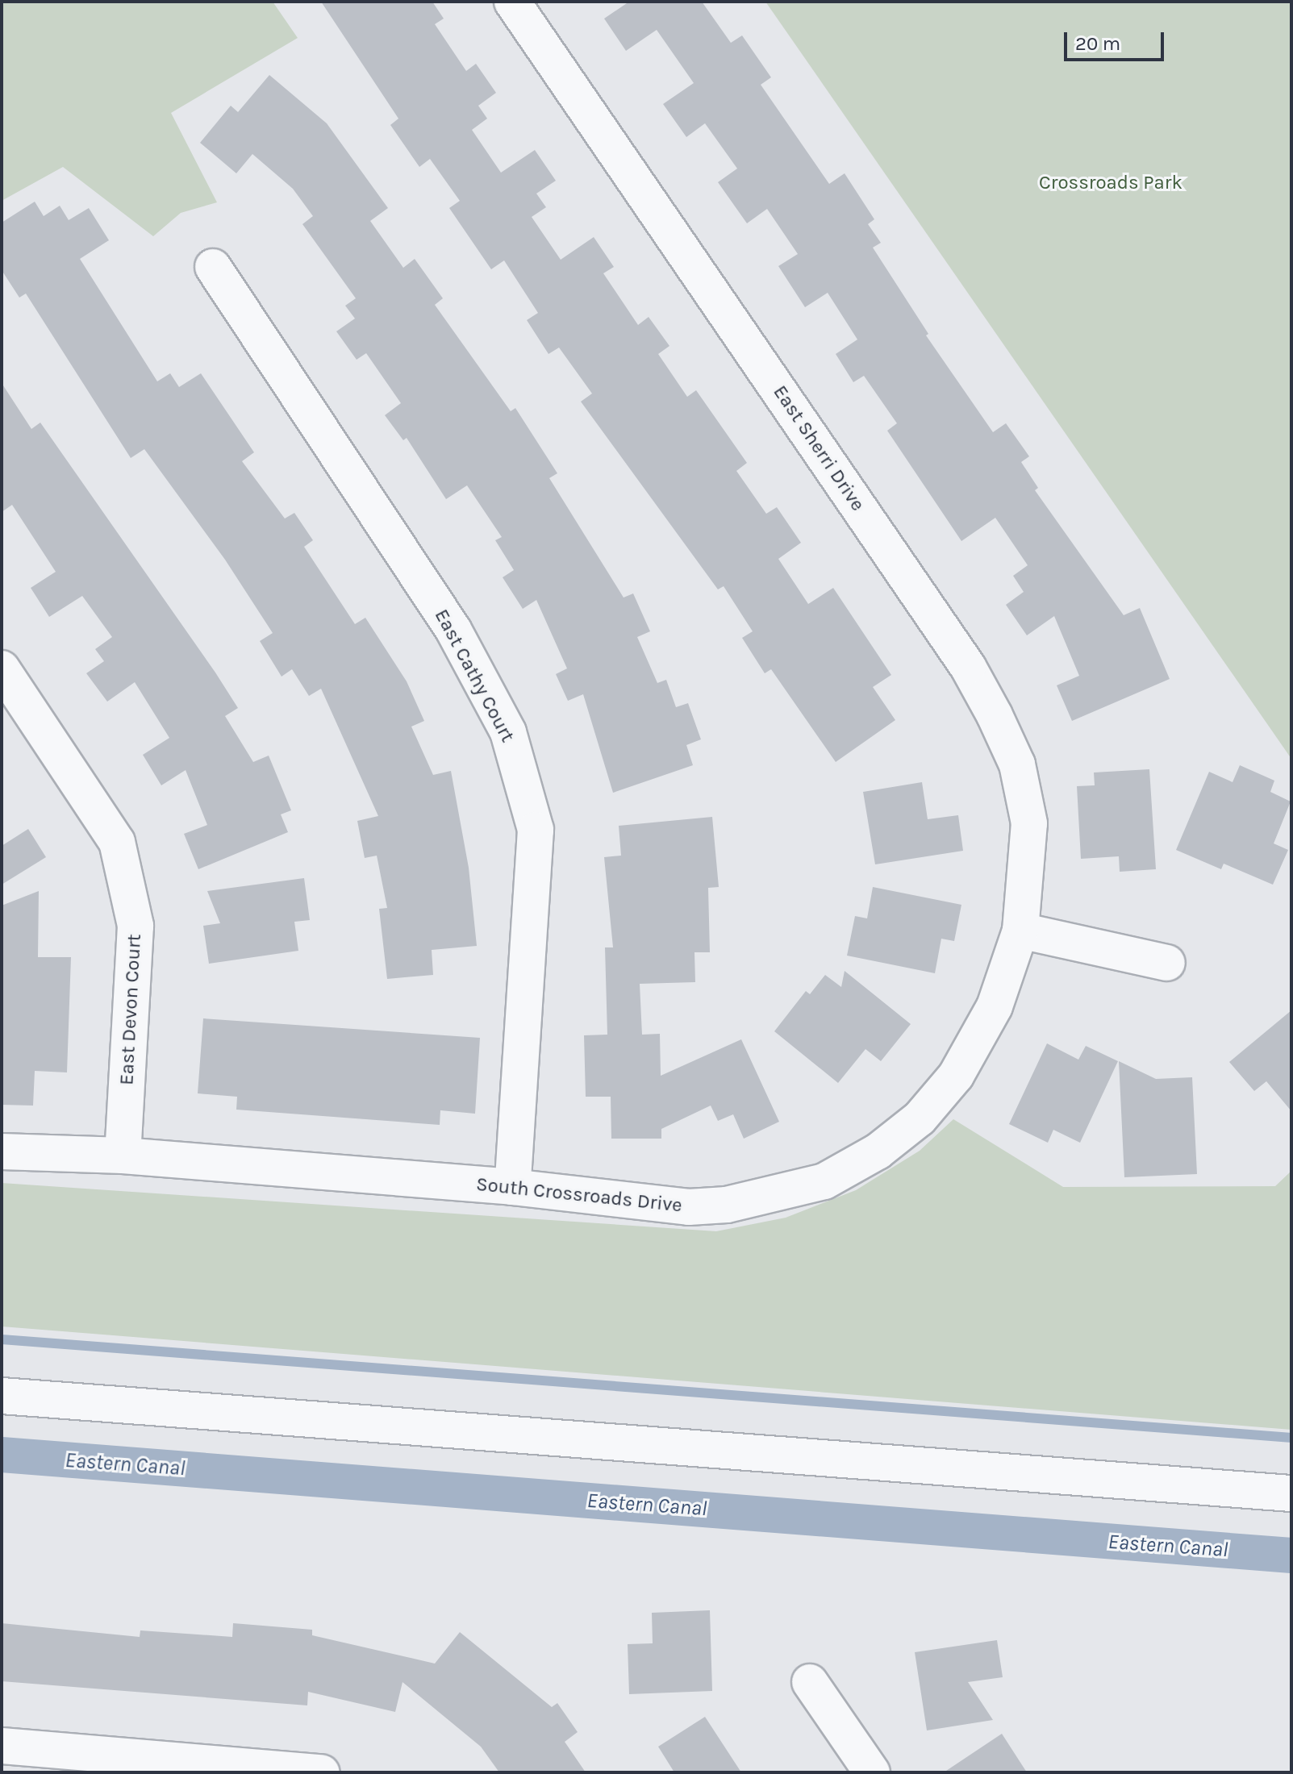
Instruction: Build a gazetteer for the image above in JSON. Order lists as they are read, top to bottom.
{
  "streets": {
    "street": [
      "East Sherri Drive",
      "East Cathy Court",
      "East Devon Court",
      "South Crossroads Drive"
    ]
  },
  "crossings": [
    ["East Sherri Drive", "South Crossroads Drive"],
    ["East Cathy Court", "South Crossroads Drive"],
    ["East Devon Court", "South Crossroads Drive"]
  ],
  "water": ["Eastern Canal"],
  "parks": ["Crossroads Park"],
  "scale_bar": "20 m"
}
